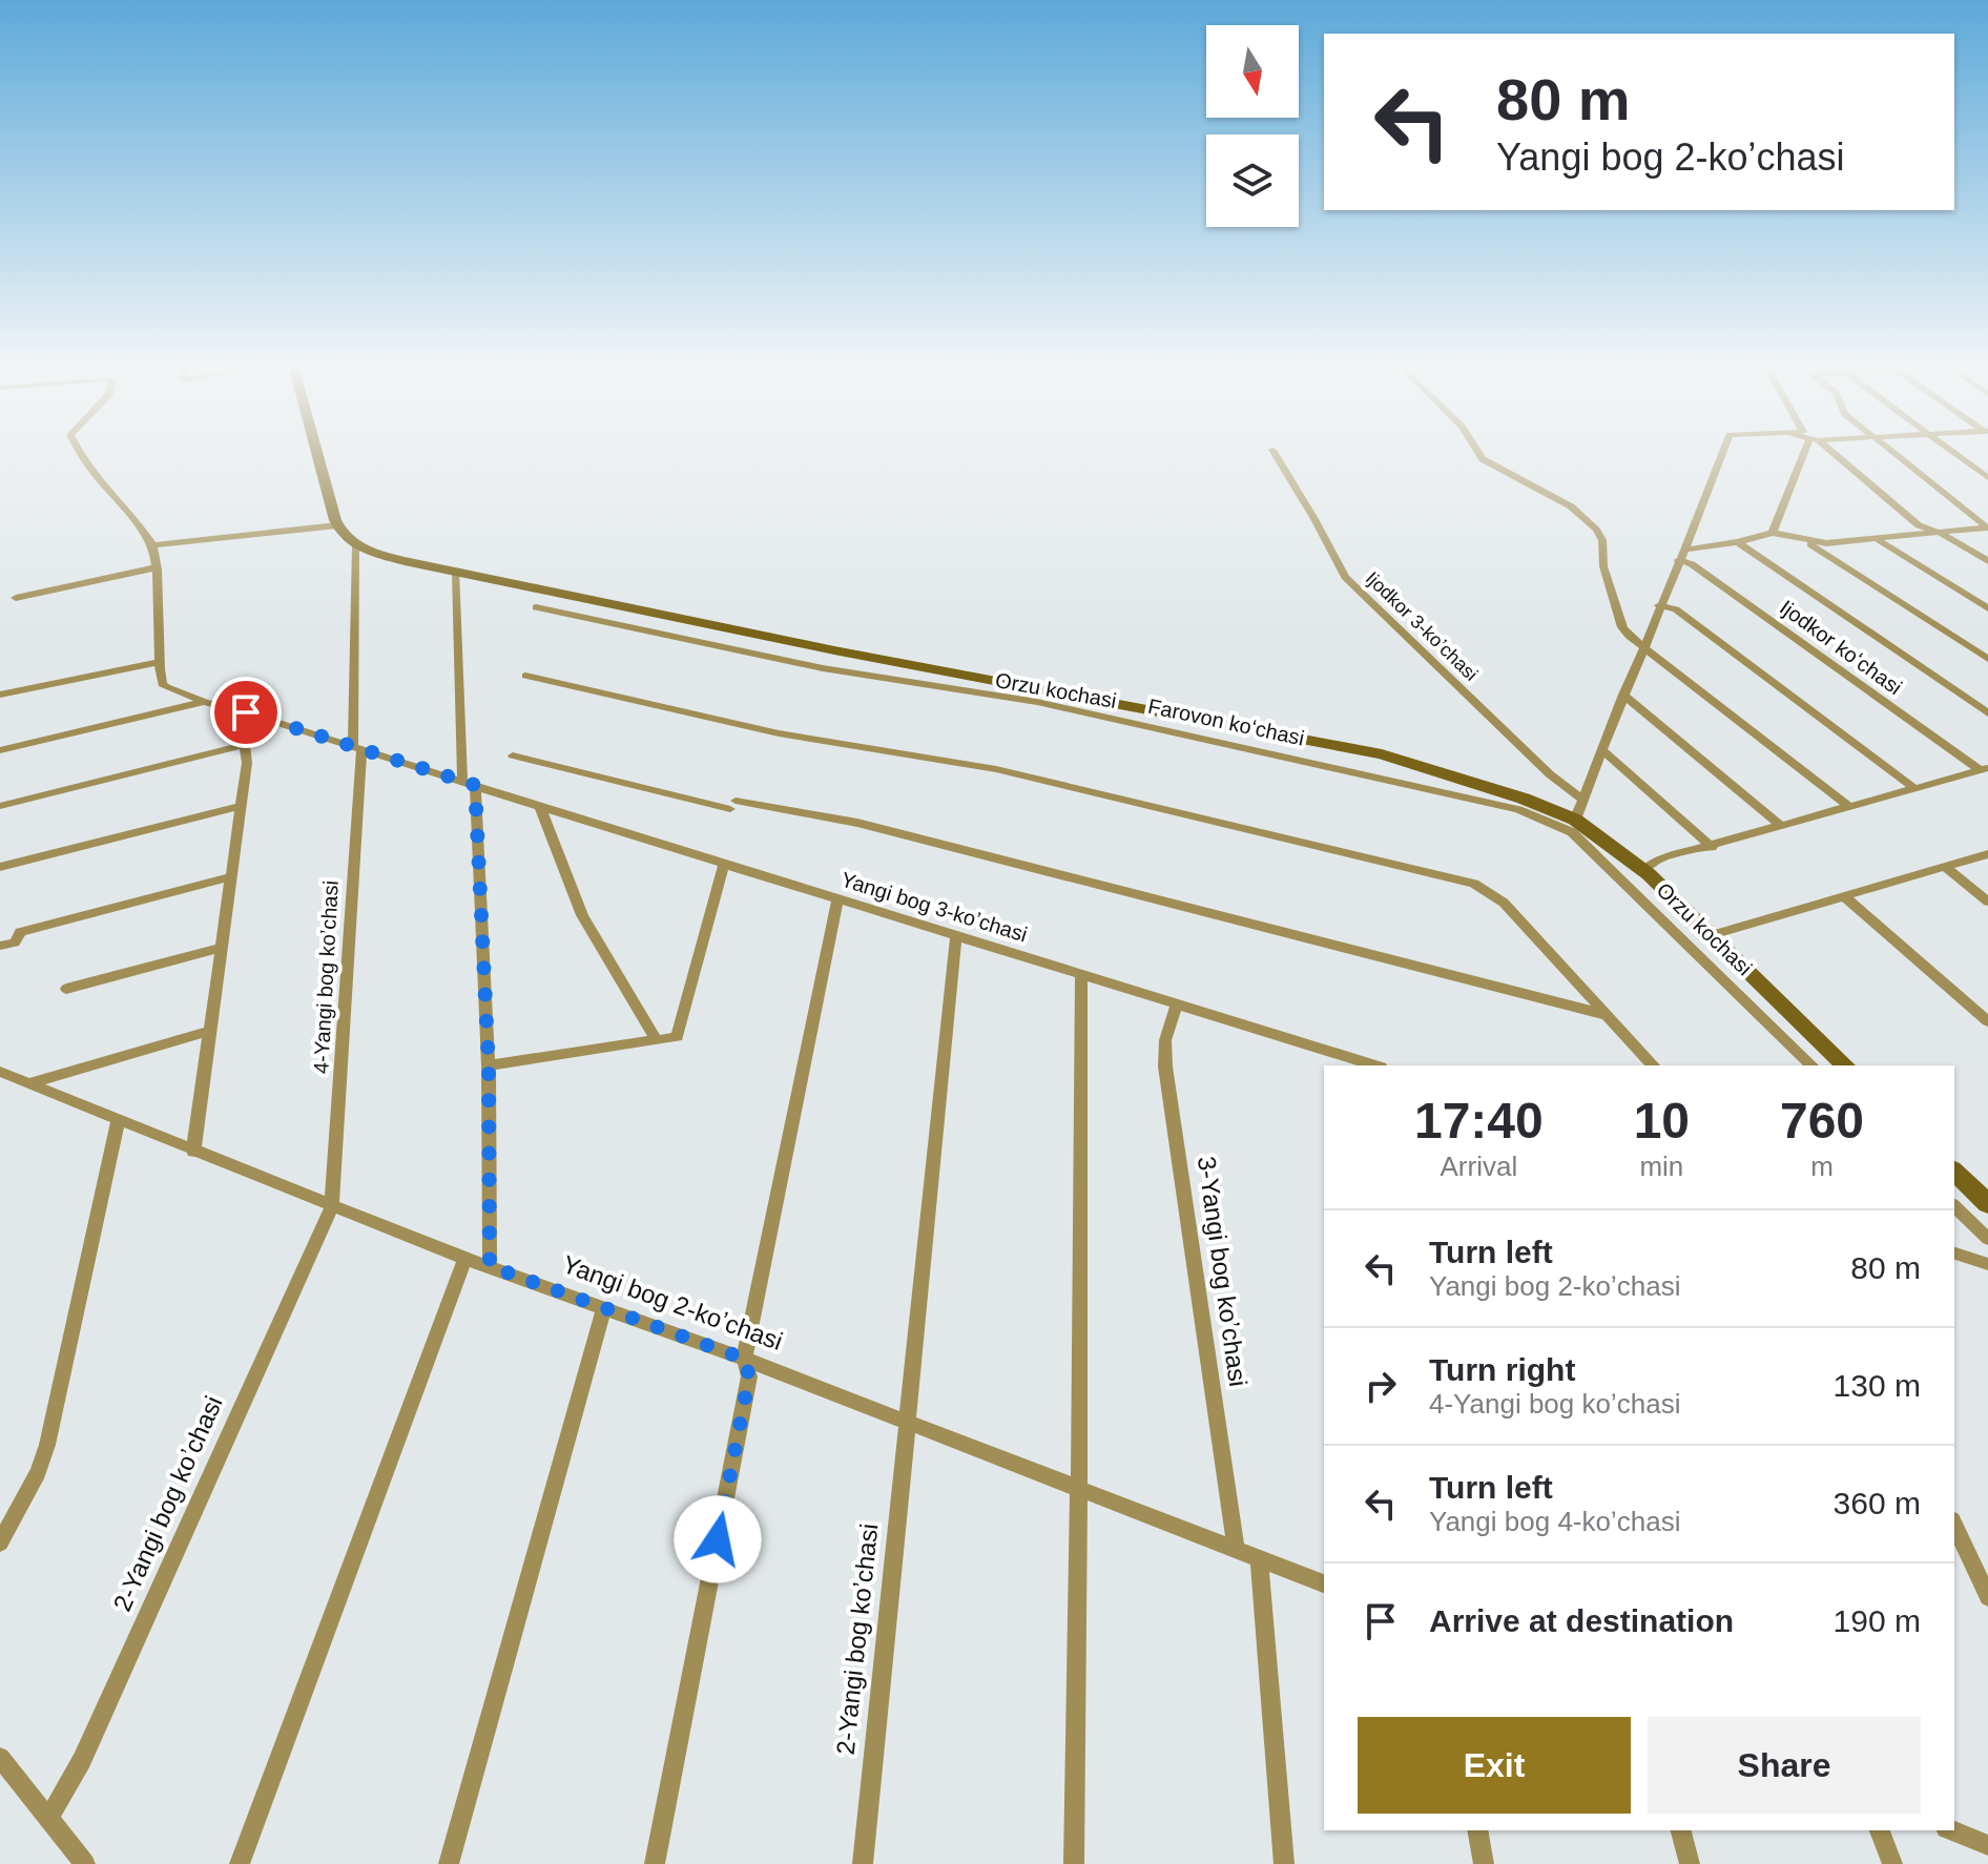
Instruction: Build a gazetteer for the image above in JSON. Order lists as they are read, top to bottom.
{
  "streets": {
    "main road": ["Orzu kochasi"],
    "street": [
      "Ijodkor 3-koʼchasi",
      "Ijodkor koʻchasi",
      "Farovon koʻchasi",
      "Yangi bog 3-koʼchasi",
      "4-Yangi bog koʼchasi",
      "3-Yangi bog koʼchasi",
      "Yangi bog 2-koʼchasi",
      "2-Yangi bog koʼchasi"
    ]
  },
  "crossings": [
    ["Ijodkor koʻchasi", "Orzu kochasi"],
    ["Orzu kochasi", "4-Yangi bog koʼchasi"],
    ["Yangi bog 3-koʼchasi", "4-Yangi bog koʼchasi"],
    ["Yangi bog 3-koʼchasi", "3-Yangi bog koʼchasi"],
    ["4-Yangi bog koʼchasi", "Yangi bog 2-koʼchasi"],
    ["4-Yangi bog koʼchasi", "2-Yangi bog koʼchasi"],
    ["3-Yangi bog koʼchasi", "Yangi bog 2-koʼchasi"],
    ["Yangi bog 2-koʼchasi", "2-Yangi bog koʼchasi"]
  ],
  "north": "bottom",
  "page": {
    "turn": ["80 m", "Yangi bog 2-koʼchasi"],
    "eta": [
      "17:40",
      "Arrival",
      "10",
      "min",
      "760",
      "m"
    ],
    "list": [
      {
        "name": "Turn left",
        "note": "Yangi bog 2-koʼchasi",
        "value": "80 m"
      },
      {
        "name": "Turn right",
        "note": "4-Yangi bog koʼchasi",
        "value": "130 m"
      },
      {
        "name": "Turn left",
        "note": "Yangi bog 4-koʼchasi",
        "value": "360 m"
      },
      {
        "name": "Arrive at destination",
        "value": "190 m"
      }
    ],
    "buttons": ["Exit", "Share"]
  }
}
